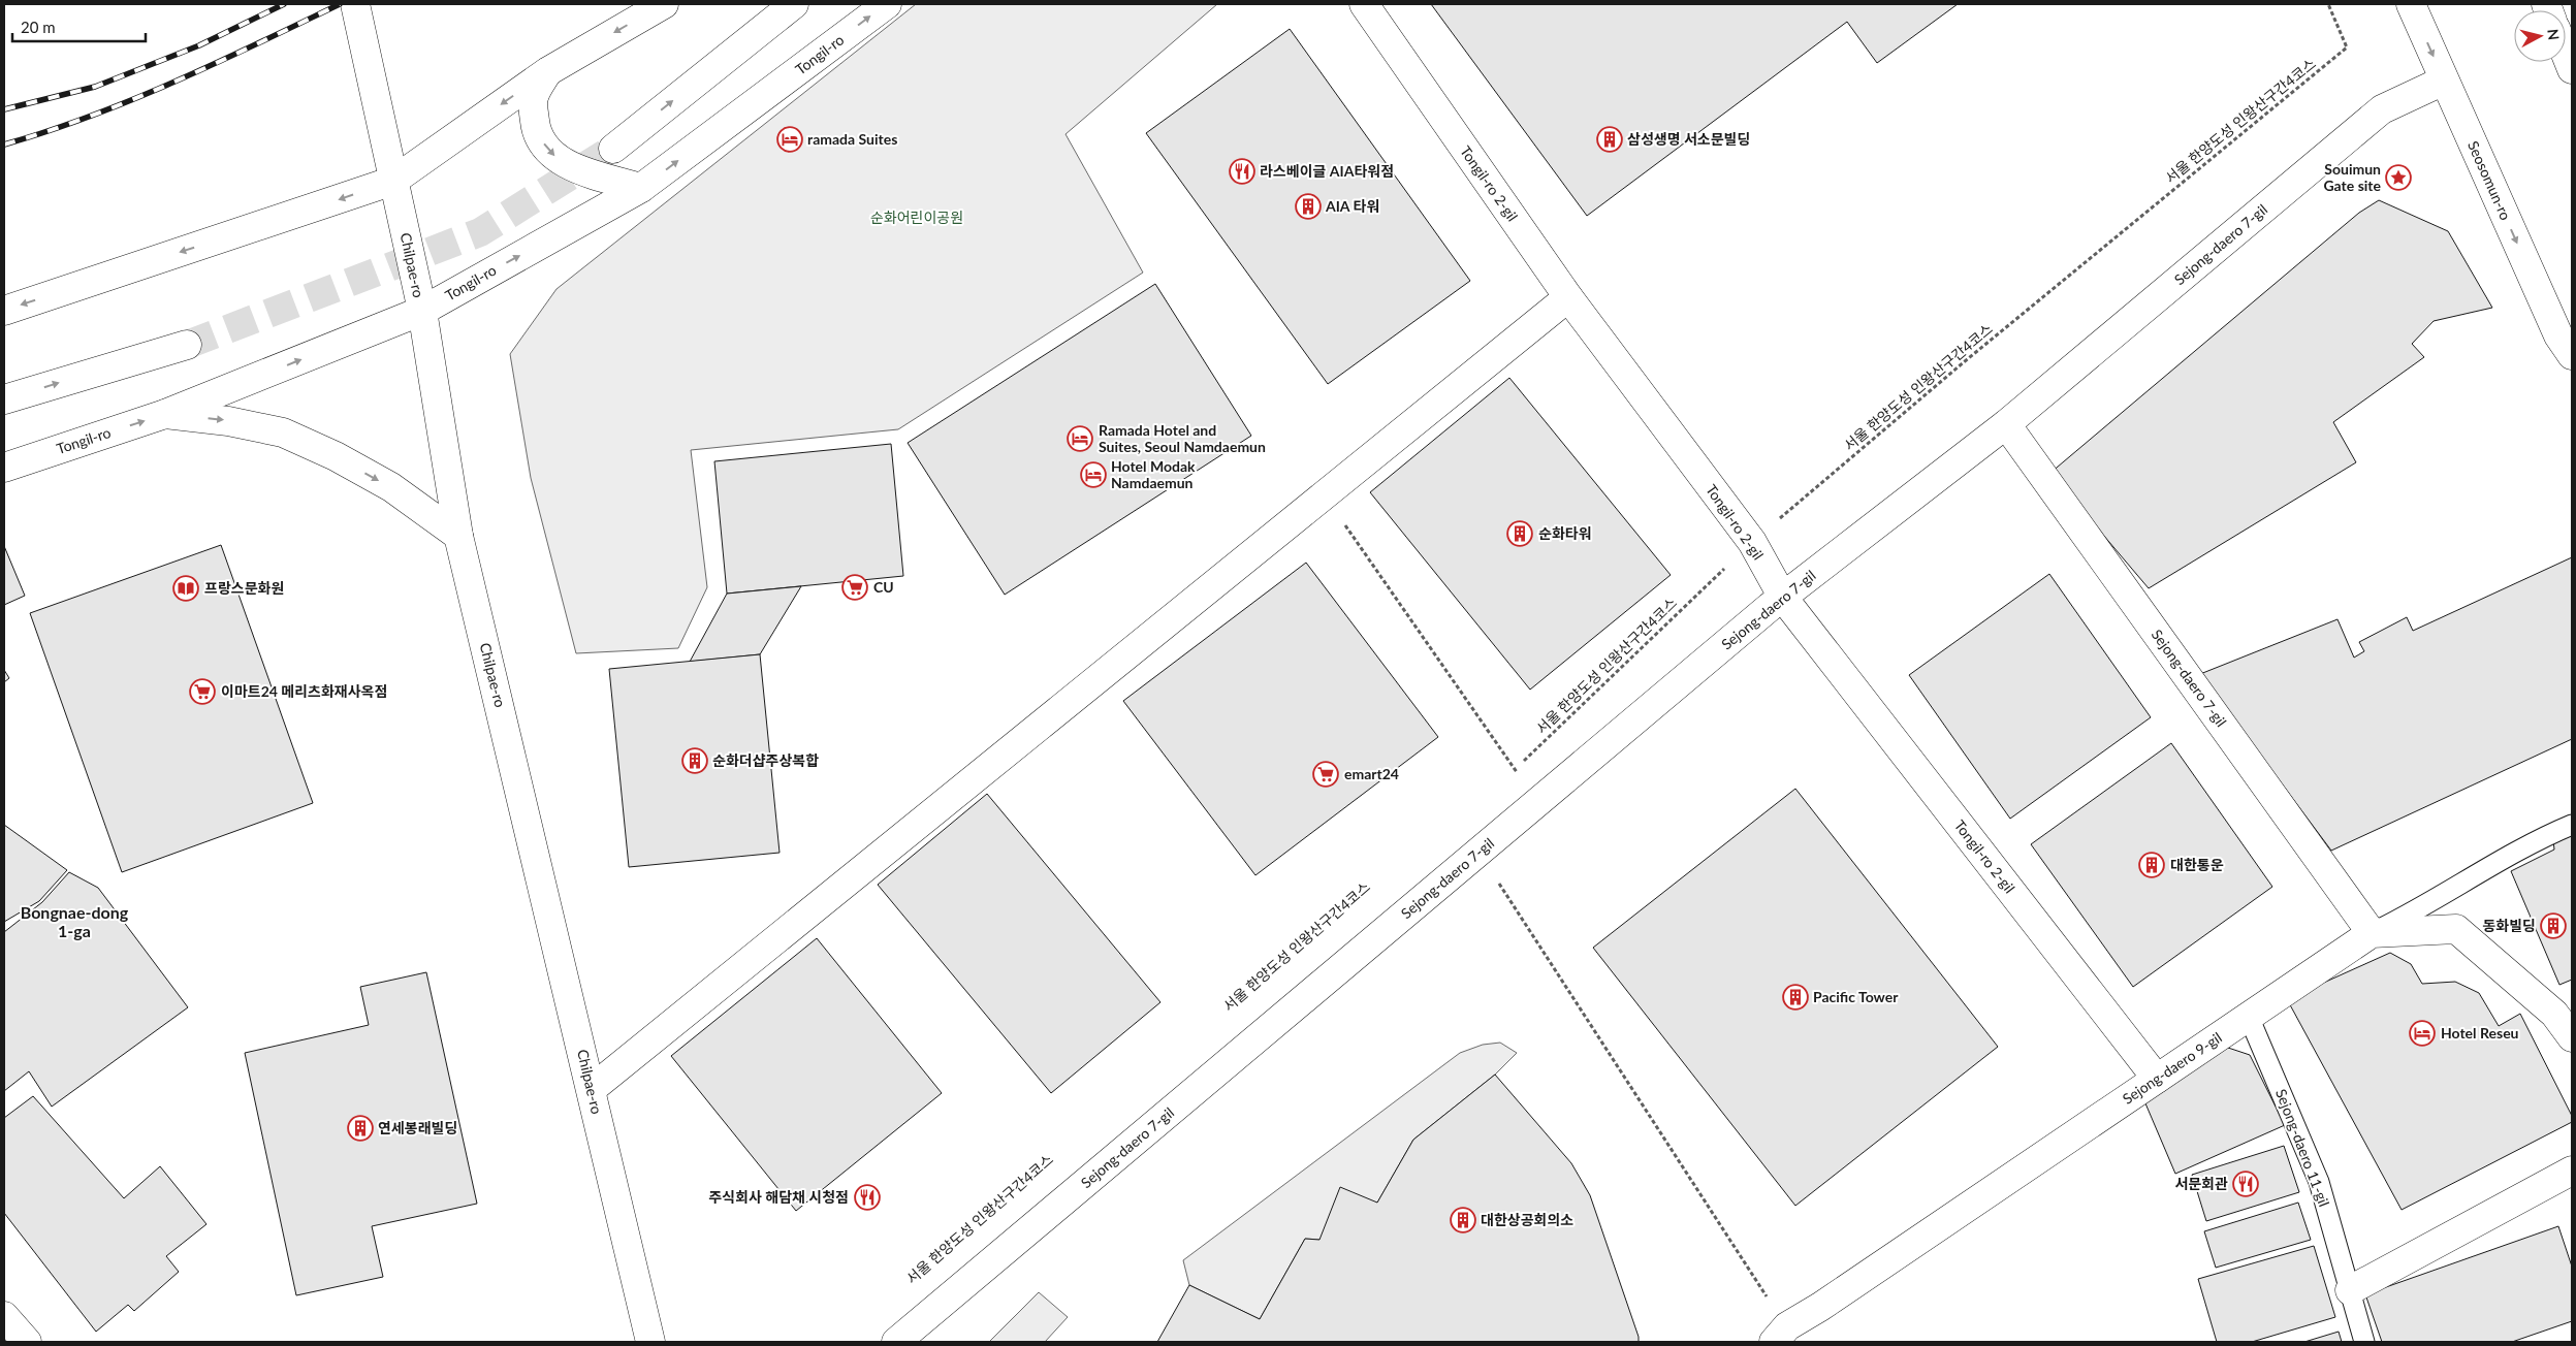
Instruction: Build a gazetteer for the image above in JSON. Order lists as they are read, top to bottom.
{
  "streets": {
    "street": [
      "Tongil-ro",
      "Seosomun-ro",
      "Tongil-ro 2-gil",
      "Sejong-daero 7-gil",
      "Chilpae-ro",
      "Sejong-daero 9-gil"
    ],
    "lane": ["Sejong-daero 11-gil"],
    "path": ["서울 한양도성 인왕산구간4코스"]
  },
  "crossings": [
    ["Tongil-ro", "Chilpae-ro"],
    ["서울 한양도성 인왕산구간4코스", "Tongil-ro 2-gil"],
    ["Seosomun-ro", "Sejong-daero 7-gil"],
    ["Tongil-ro 2-gil", "Sejong-daero 7-gil"],
    ["Tongil-ro 2-gil", "Sejong-daero 9-gil"],
    ["Sejong-daero 7-gil", "Sejong-daero 9-gil"],
    ["Sejong-daero 9-gil", "Sejong-daero 11-gil"]
  ],
  "one_way": ["Seosomun-ro"],
  "districts": ["Bongnae-dong 1-ga"],
  "parks": ["순화어린이공원"],
  "places": {
    "hotel": [
      "ramada Suites",
      "Ramada Hotel and Suites, Seoul Namdaemun",
      "Hotel Modak Namdaemun",
      "Hotel Reseu"
    ],
    "building": [
      "삼성생명 서소문빌딩",
      "AIA 타워",
      "순화타워",
      "순화더샵주상복합",
      "대한통운",
      "동화빌딩",
      "Pacific Tower",
      "연세봉래빌딩",
      "대한상공회의소"
    ],
    "restaurant": ["라스베이글 AIA타워점", "서문회관", "주식회사 해담채 시청점"],
    "place": ["Souimun Gate site"],
    "supermarket": ["CU", "이마트24 메리츠화재사옥점", "emart24"],
    "library": ["프랑스문화원"]
  },
  "scale_bar": "20 m",
  "north": "right"
}
